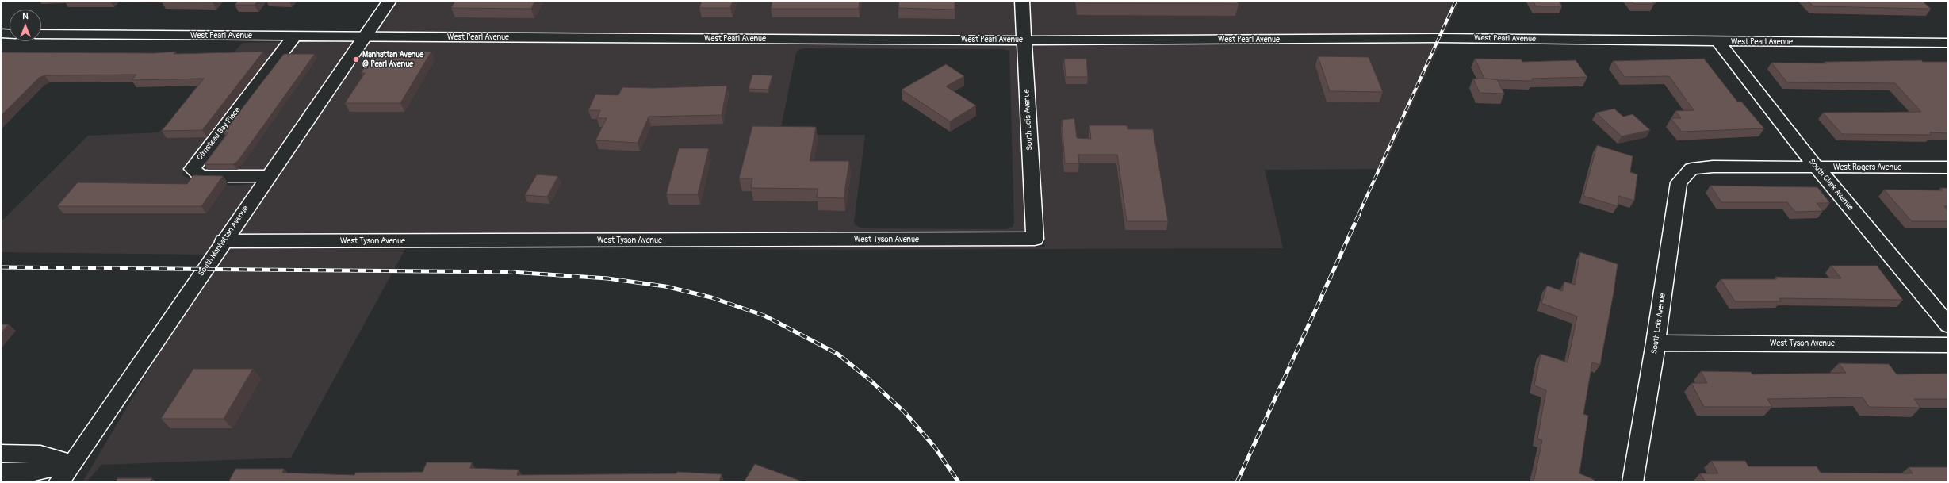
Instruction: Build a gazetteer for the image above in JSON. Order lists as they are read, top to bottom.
{
  "streets": {
    "street": [
      "West Pearl Avenue",
      "South Lois Avenue",
      "Olmstead Bay Place",
      "West Rogers Avenue",
      "South Clark Avenue",
      "West Tyson Avenue",
      "South Manhattan Avenue"
    ]
  },
  "crossings": [
    ["West Pearl Avenue", "South Lois Avenue"],
    ["West Pearl Avenue", "Olmstead Bay Place"],
    ["West Pearl Avenue", "South Clark Avenue"],
    ["West Pearl Avenue", "South Manhattan Avenue"],
    ["South Lois Avenue", "West Rogers Avenue"],
    ["South Lois Avenue", "West Tyson Avenue"],
    ["Olmstead Bay Place", "South Manhattan Avenue"],
    ["West Rogers Avenue", "South Clark Avenue"],
    ["West Tyson Avenue", "South Manhattan Avenue"]
  ],
  "places": ["Manhattan Avenue @ Pearl Avenue"],
  "north": "top"
}
